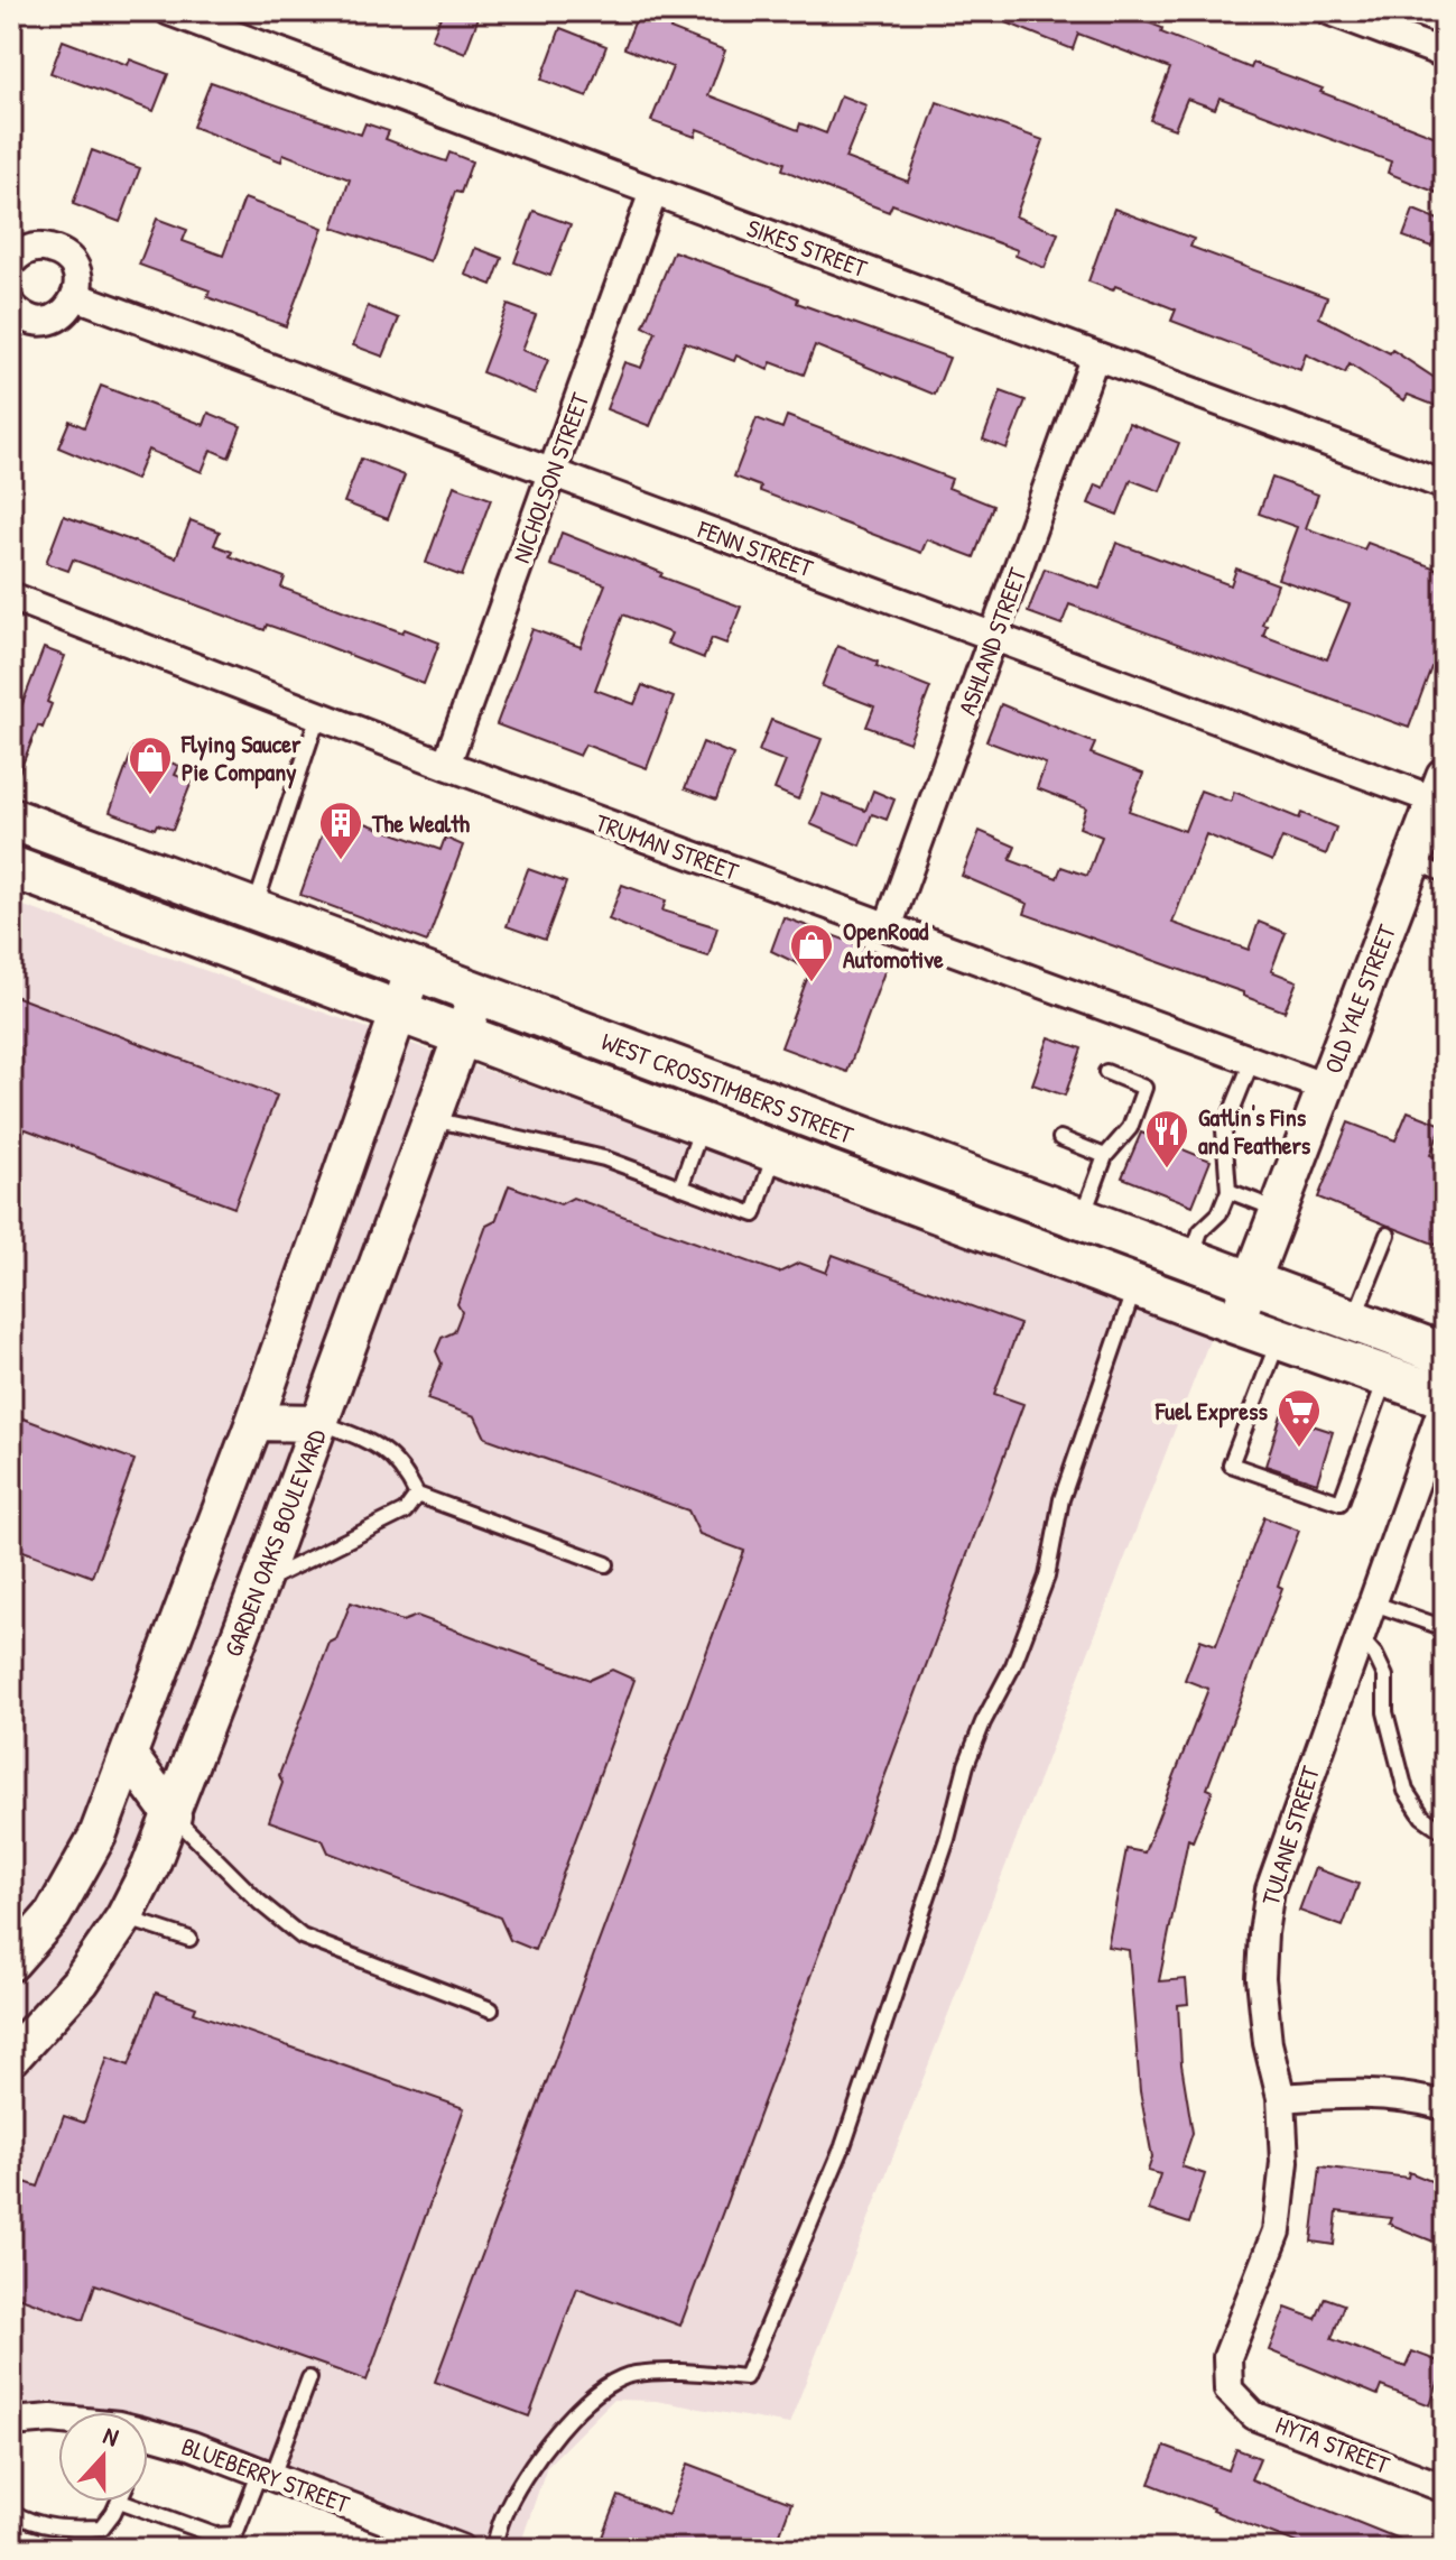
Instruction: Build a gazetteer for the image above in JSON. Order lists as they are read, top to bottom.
{
  "streets": {
    "main road": ["WEST CROSSTIMBERS STREET"],
    "street": [
      "SIKES STREET",
      "NICHOLSON STREET",
      "FENN STREET",
      "ASHLAND STREET",
      "TRUMAN STREET",
      "OLD YALE STREET",
      "GARDEN OAKS BOULEVARD",
      "TULANE STREET",
      "HYTA STREET",
      "BLUEBERRY STREET"
    ]
  },
  "crossings": [
    ["SIKES STREET", "NICHOLSON STREET"],
    ["SIKES STREET", "ASHLAND STREET"],
    ["NICHOLSON STREET", "FENN STREET"],
    ["NICHOLSON STREET", "TRUMAN STREET"],
    ["FENN STREET", "ASHLAND STREET"],
    ["FENN STREET", "OLD YALE STREET"],
    ["ASHLAND STREET", "TRUMAN STREET"],
    ["TRUMAN STREET", "OLD YALE STREET"],
    ["OLD YALE STREET", "WEST CROSSTIMBERS STREET"],
    ["WEST CROSSTIMBERS STREET", "GARDEN OAKS BOULEVARD"],
    ["WEST CROSSTIMBERS STREET", "TULANE STREET"],
    ["TULANE STREET", "HYTA STREET"]
  ],
  "places": {
    "shop": ["Flying Saucer Pie Company", "OpenRoad Automotive"],
    "building": ["The Wealth"],
    "restaurant": ["Gatlin's Fins and Feathers"],
    "supermarket": ["Fuel Express"]
  },
  "north": "top"
}
